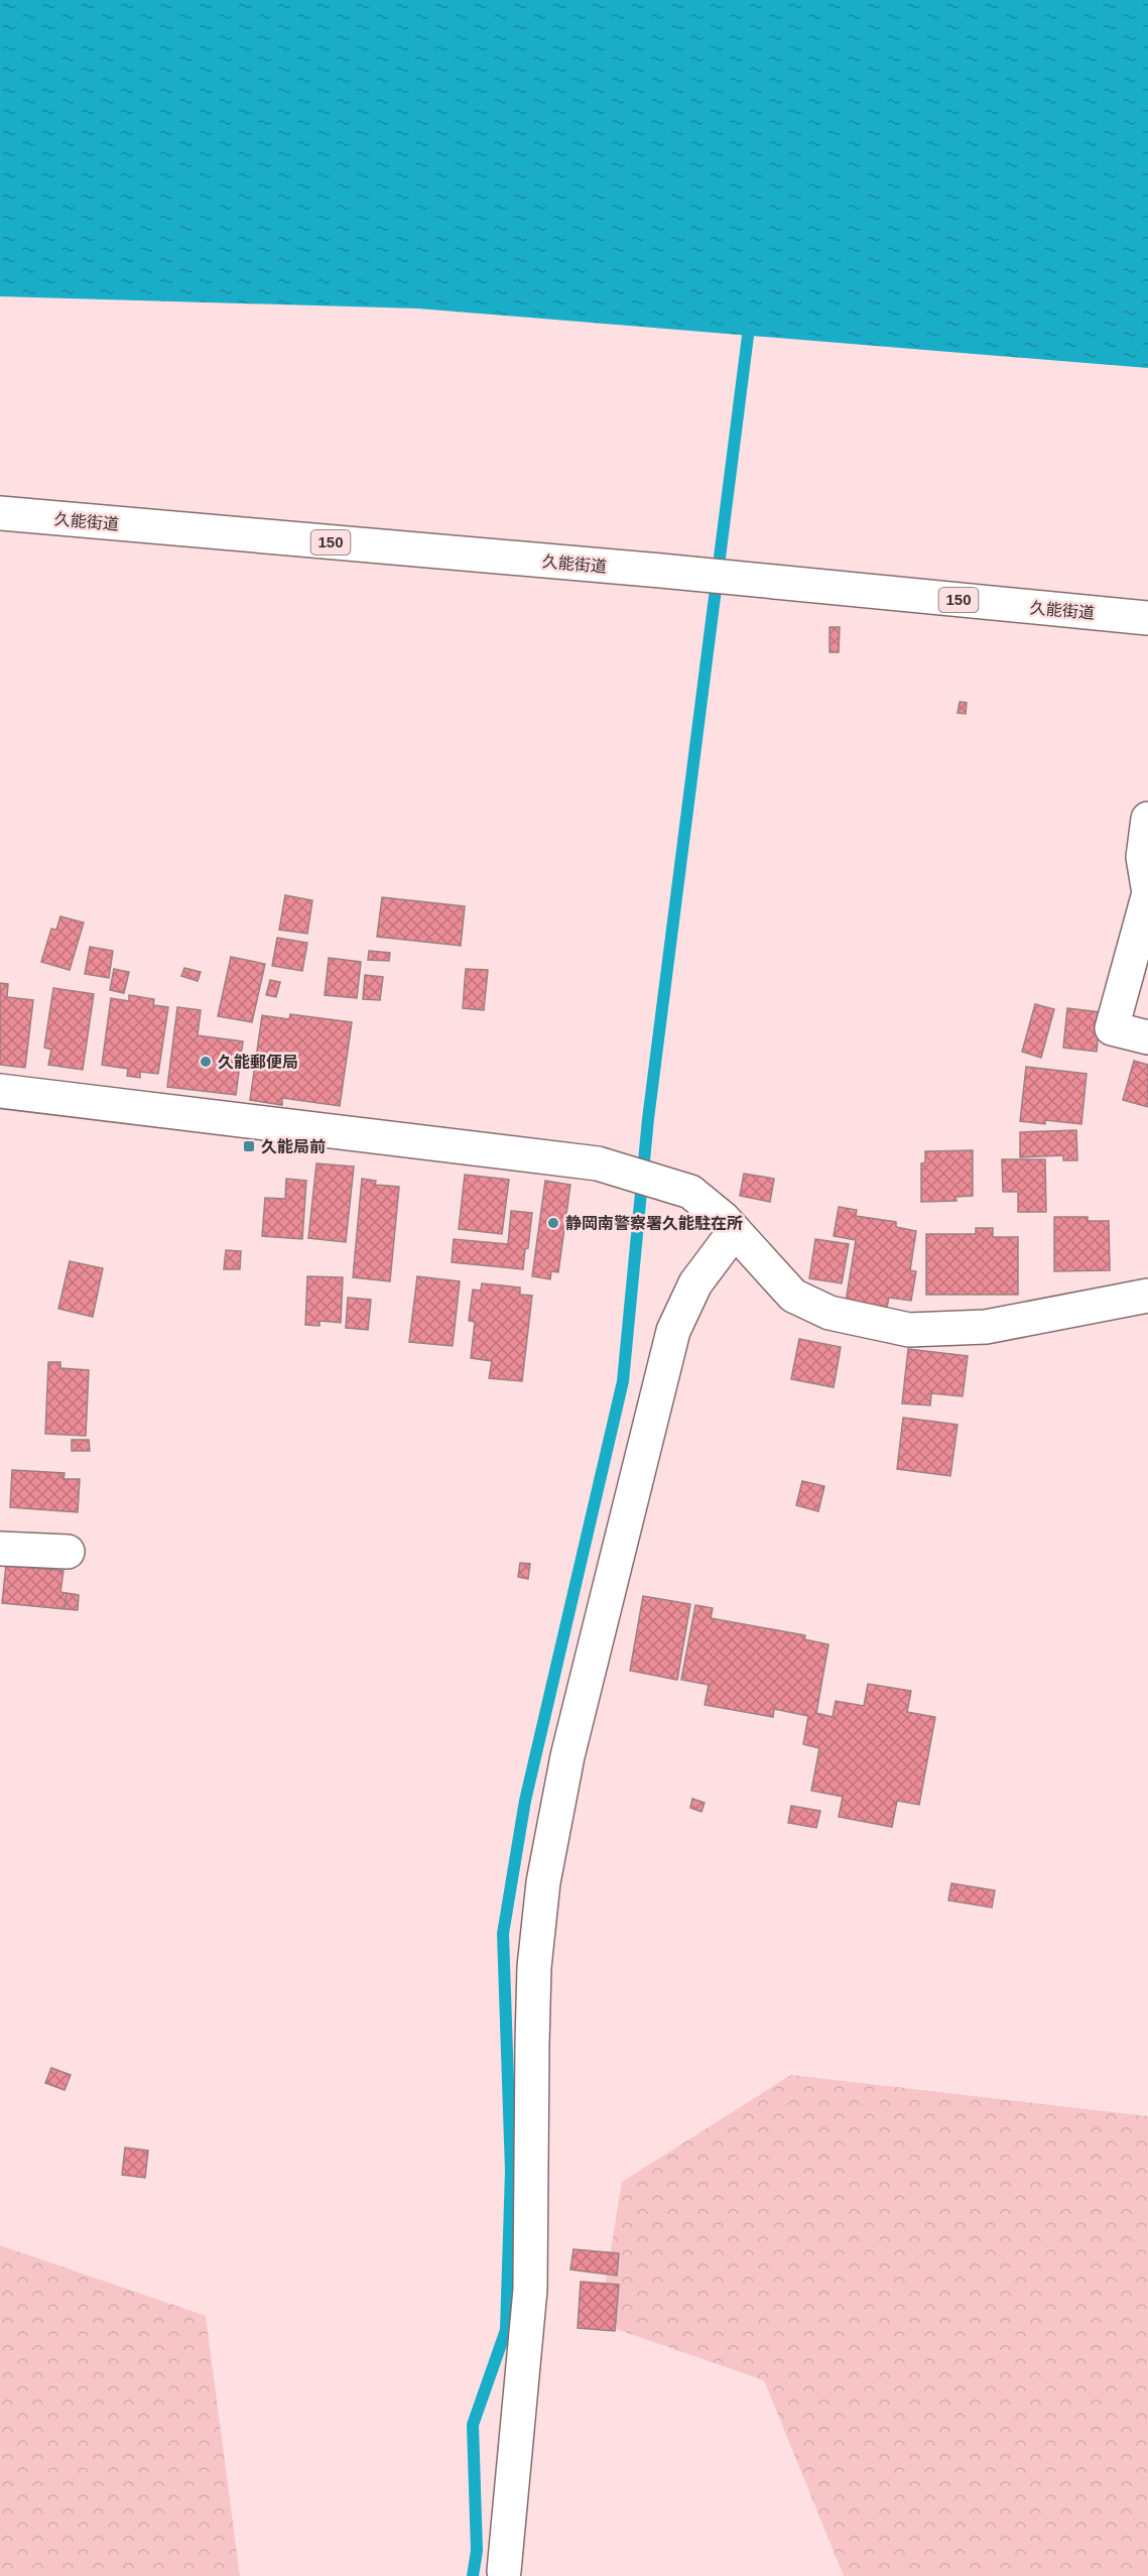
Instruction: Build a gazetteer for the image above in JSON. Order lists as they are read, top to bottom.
{
  "streets": {
    "main road": ["久能街道", "150"]
  },
  "places": {
    "other": ["久能郵便局", "静岡南警察署久能駐在所"],
    "transit": ["久能局前"]
  }
}
